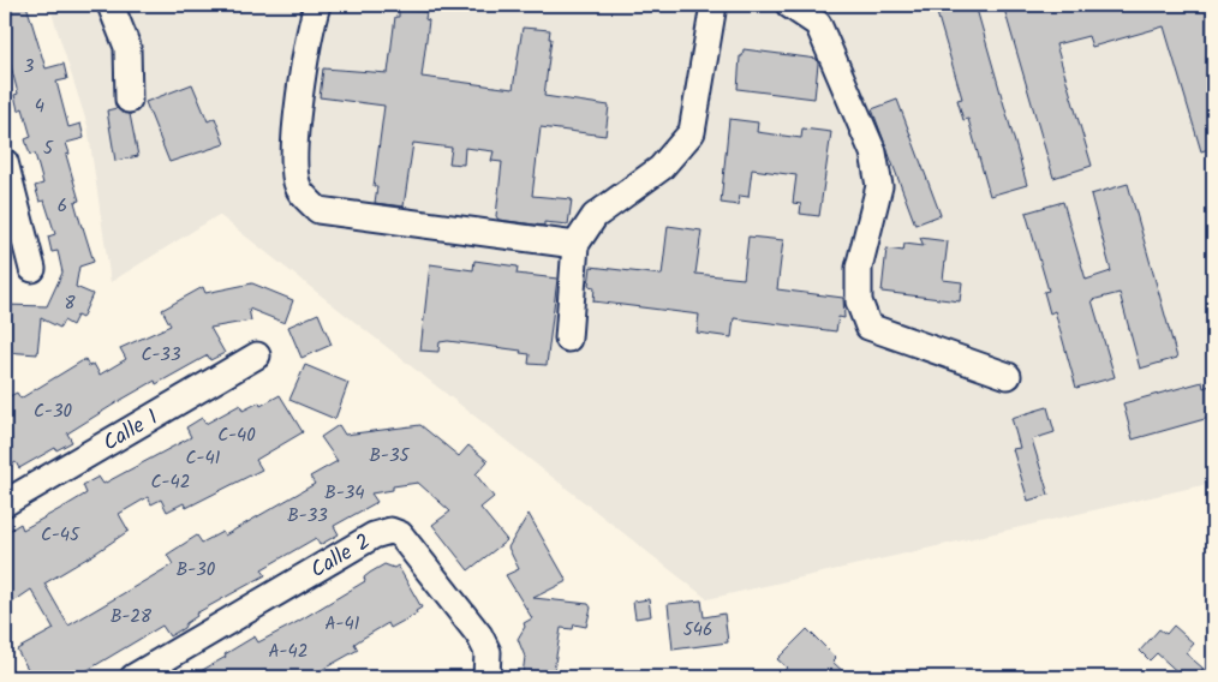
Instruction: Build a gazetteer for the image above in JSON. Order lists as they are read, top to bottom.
{
  "streets": {
    "street": ["Calle 1", "Calle 2"]
  },
  "house_numbers": [
    "3",
    "4",
    "5",
    "6",
    "8",
    "C-33",
    "C-30",
    "C-40",
    "B-35",
    "C-41",
    "C-42",
    "B-34",
    "B-33",
    "C-45",
    "B-30",
    "B-28",
    "A-41",
    "546",
    "A-42"
  ]
}
